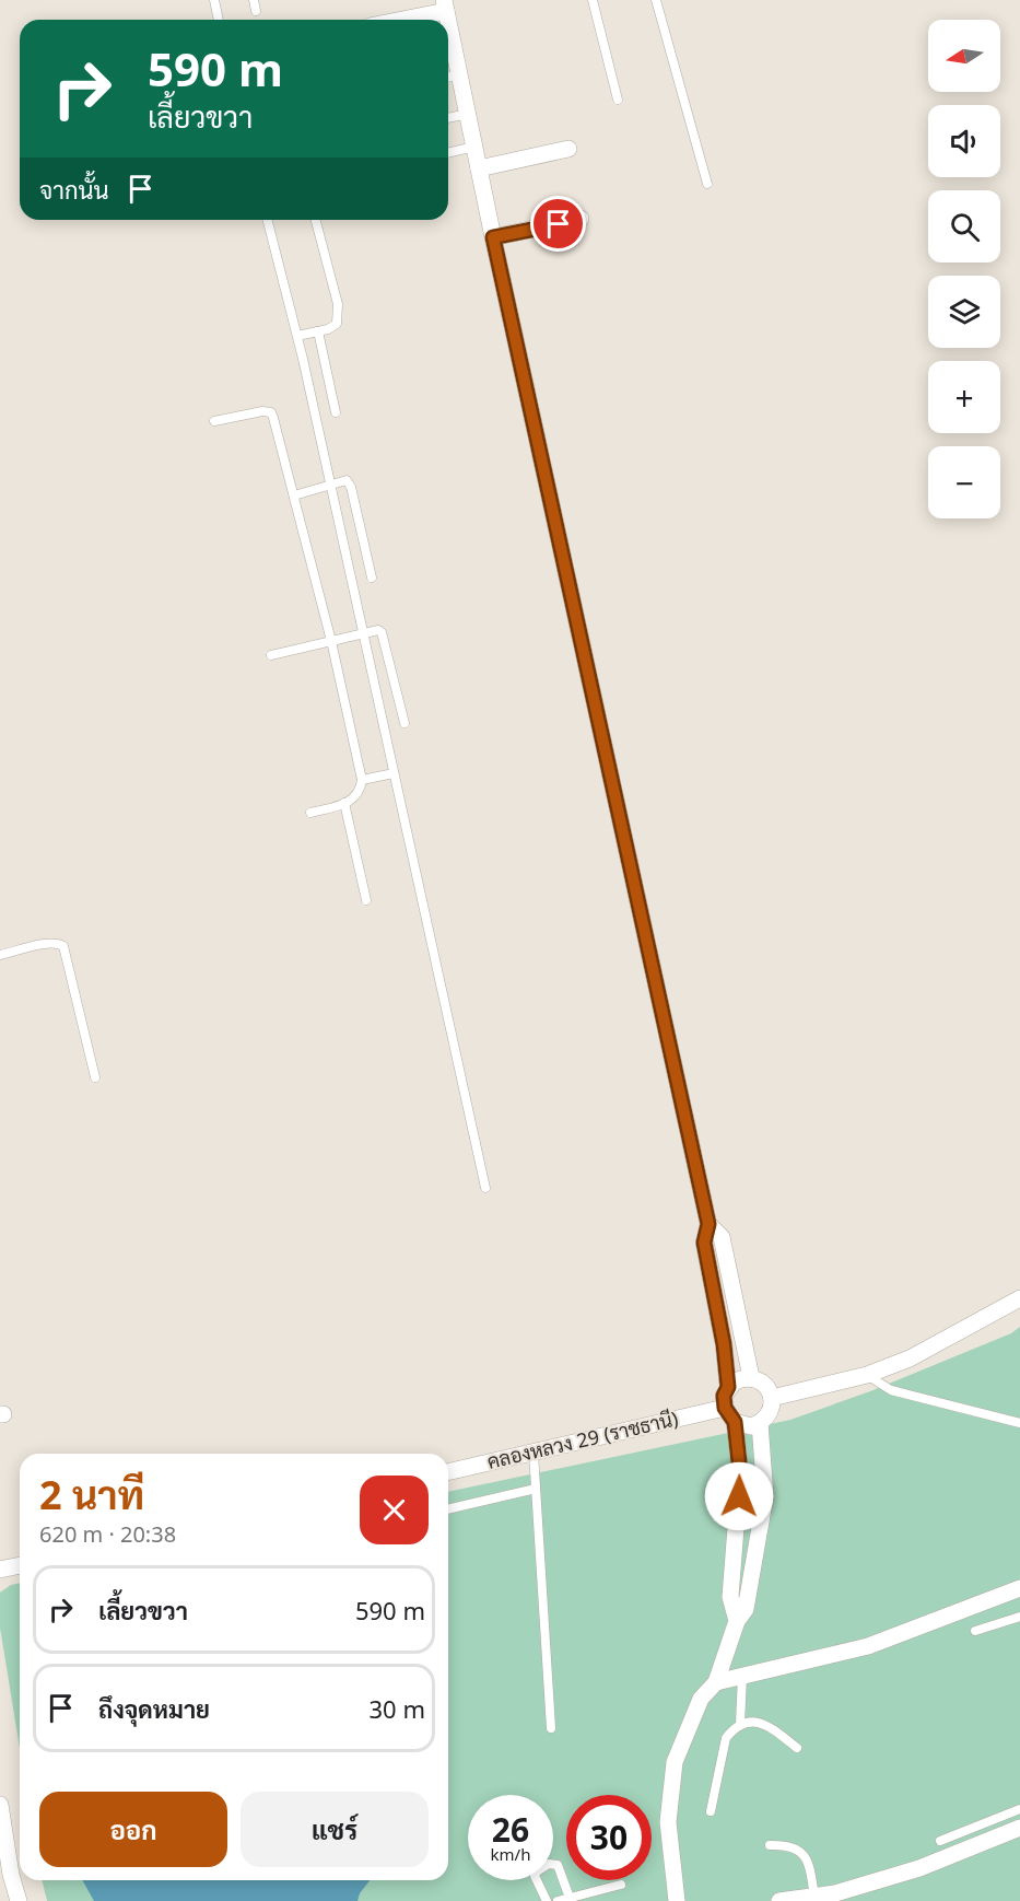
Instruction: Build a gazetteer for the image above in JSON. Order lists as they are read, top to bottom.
{
  "streets": {
    "street": ["คลองหลวง 29 (ราชธานี)"]
  },
  "north": "left",
  "page": {
    "map_buttons": ["+", "−"],
    "turn": ["590 m", "เลี้ยวขวา"],
    "then": "จากนั้น",
    "heading": ["2 นาที", "620 m · 20:38"],
    "list": [
      {
        "name": "เลี้ยวขวา",
        "value": "590 m"
      },
      {
        "name": "ถึงจุดหมาย",
        "value": "30 m"
      }
    ],
    "buttons": ["ออก", "แชร์"],
    "speed": "26 km/h",
    "limit": "30"
  }
}
